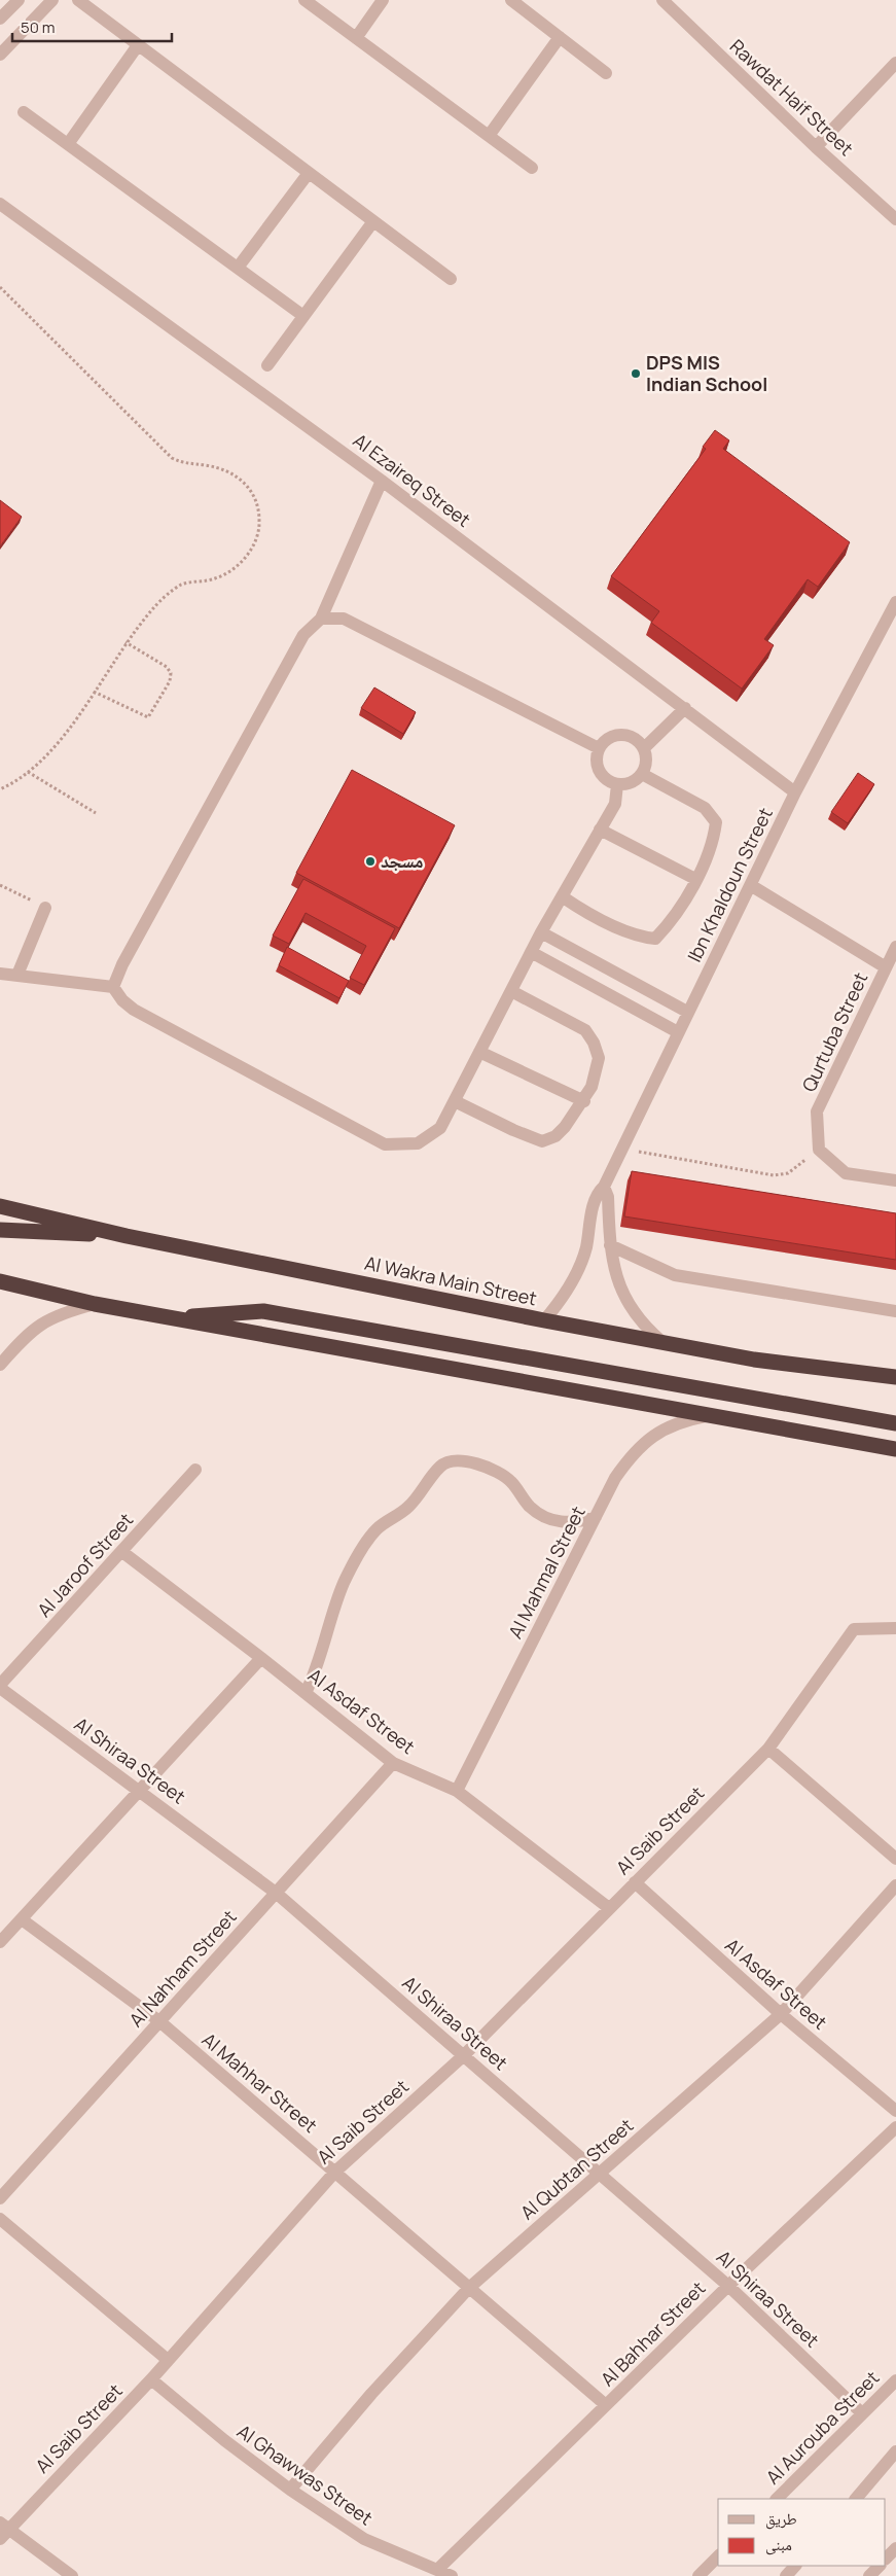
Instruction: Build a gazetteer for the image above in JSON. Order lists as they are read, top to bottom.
{
  "streets": {
    "highway": ["Al Wakra Main Street"],
    "street": [
      "Rawdat Haif Street",
      "Al Ezaireq Street",
      "Ibn Khaldoun Street",
      "Qurtuba Street",
      "Al Jaroof Street",
      "Al Mahmal Street",
      "Al Asdaf Street",
      "Al Shiraa Street",
      "Al Saib Street",
      "Al Nahham Street",
      "Al Mahhar Street",
      "Al Qubtan Street",
      "Al Bahhar Street",
      "Al Aurouba Street",
      "Al Ghawwas Street"
    ]
  },
  "crossings": [
    ["Al Ezaireq Street", "Ibn Khaldoun Street"],
    ["Ibn Khaldoun Street", "Qurtuba Street"],
    ["Ibn Khaldoun Street", "Al Wakra Main Street"],
    ["Al Jaroof Street", "Al Asdaf Street"],
    ["Al Jaroof Street", "Al Shiraa Street"],
    ["Al Mahmal Street", "Al Asdaf Street"],
    ["Al Asdaf Street", "Al Saib Street"],
    ["Al Asdaf Street", "Al Nahham Street"],
    ["Al Asdaf Street", "Al Qubtan Street"],
    ["Al Shiraa Street", "Al Saib Street"],
    ["Al Shiraa Street", "Al Nahham Street"],
    ["Al Shiraa Street", "Al Qubtan Street"],
    ["Al Shiraa Street", "Al Bahhar Street"],
    ["Al Shiraa Street", "Al Aurouba Street"],
    ["Al Saib Street", "Al Mahhar Street"],
    ["Al Saib Street", "Al Ghawwas Street"],
    ["Al Nahham Street", "Al Mahhar Street"],
    ["Al Mahhar Street", "Al Qubtan Street"],
    ["Al Mahhar Street", "Al Bahhar Street"],
    ["Al Qubtan Street", "Al Ghawwas Street"],
    ["Al Bahhar Street", "Al Ghawwas Street"]
  ],
  "places": ["DPS MIS Indian School", "مسجد"],
  "legend": ["طريق", "مبنى"],
  "scale_bar": "50 m"
}
